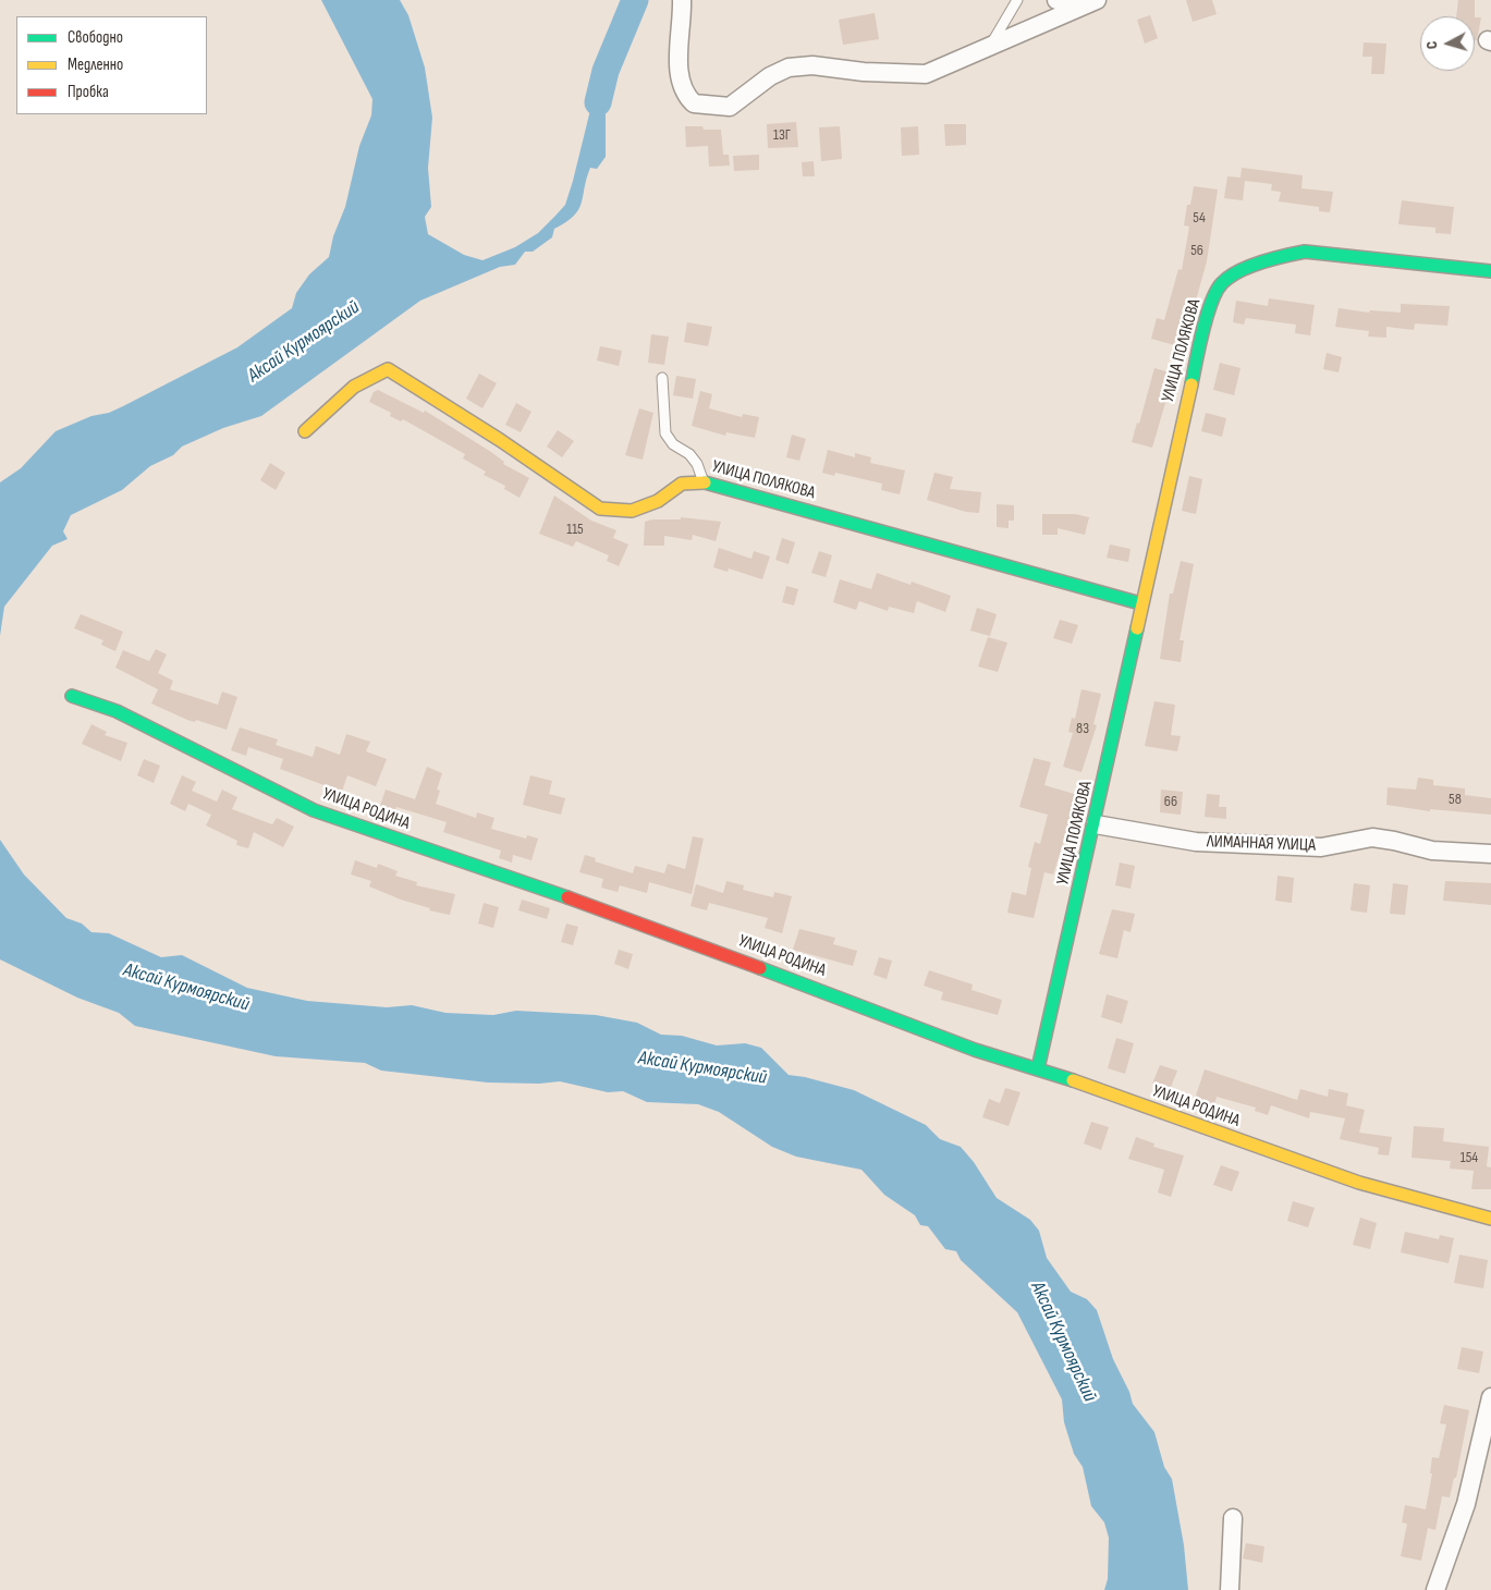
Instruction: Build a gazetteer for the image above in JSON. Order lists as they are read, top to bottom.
{
  "streets": {
    "street": ["УЛИЦА ПОЛЯКОВА", "УЛИЦА РОДИНА", "ЛИМАННАЯ УЛИЦА"]
  },
  "crossings": [
    ["УЛИЦА ПОЛЯКОВА", "УЛИЦА РОДИНА"],
    ["УЛИЦА ПОЛЯКОВА", "ЛИМАННАЯ УЛИЦА"]
  ],
  "water": ["Аксай Курмоярский"],
  "house_numbers": [
    "13Г",
    "54",
    "56",
    "115",
    "83",
    "58",
    "66",
    "154"
  ],
  "legend": ["Свободно", "Медленно", "Пробка"],
  "north": "left"
}
